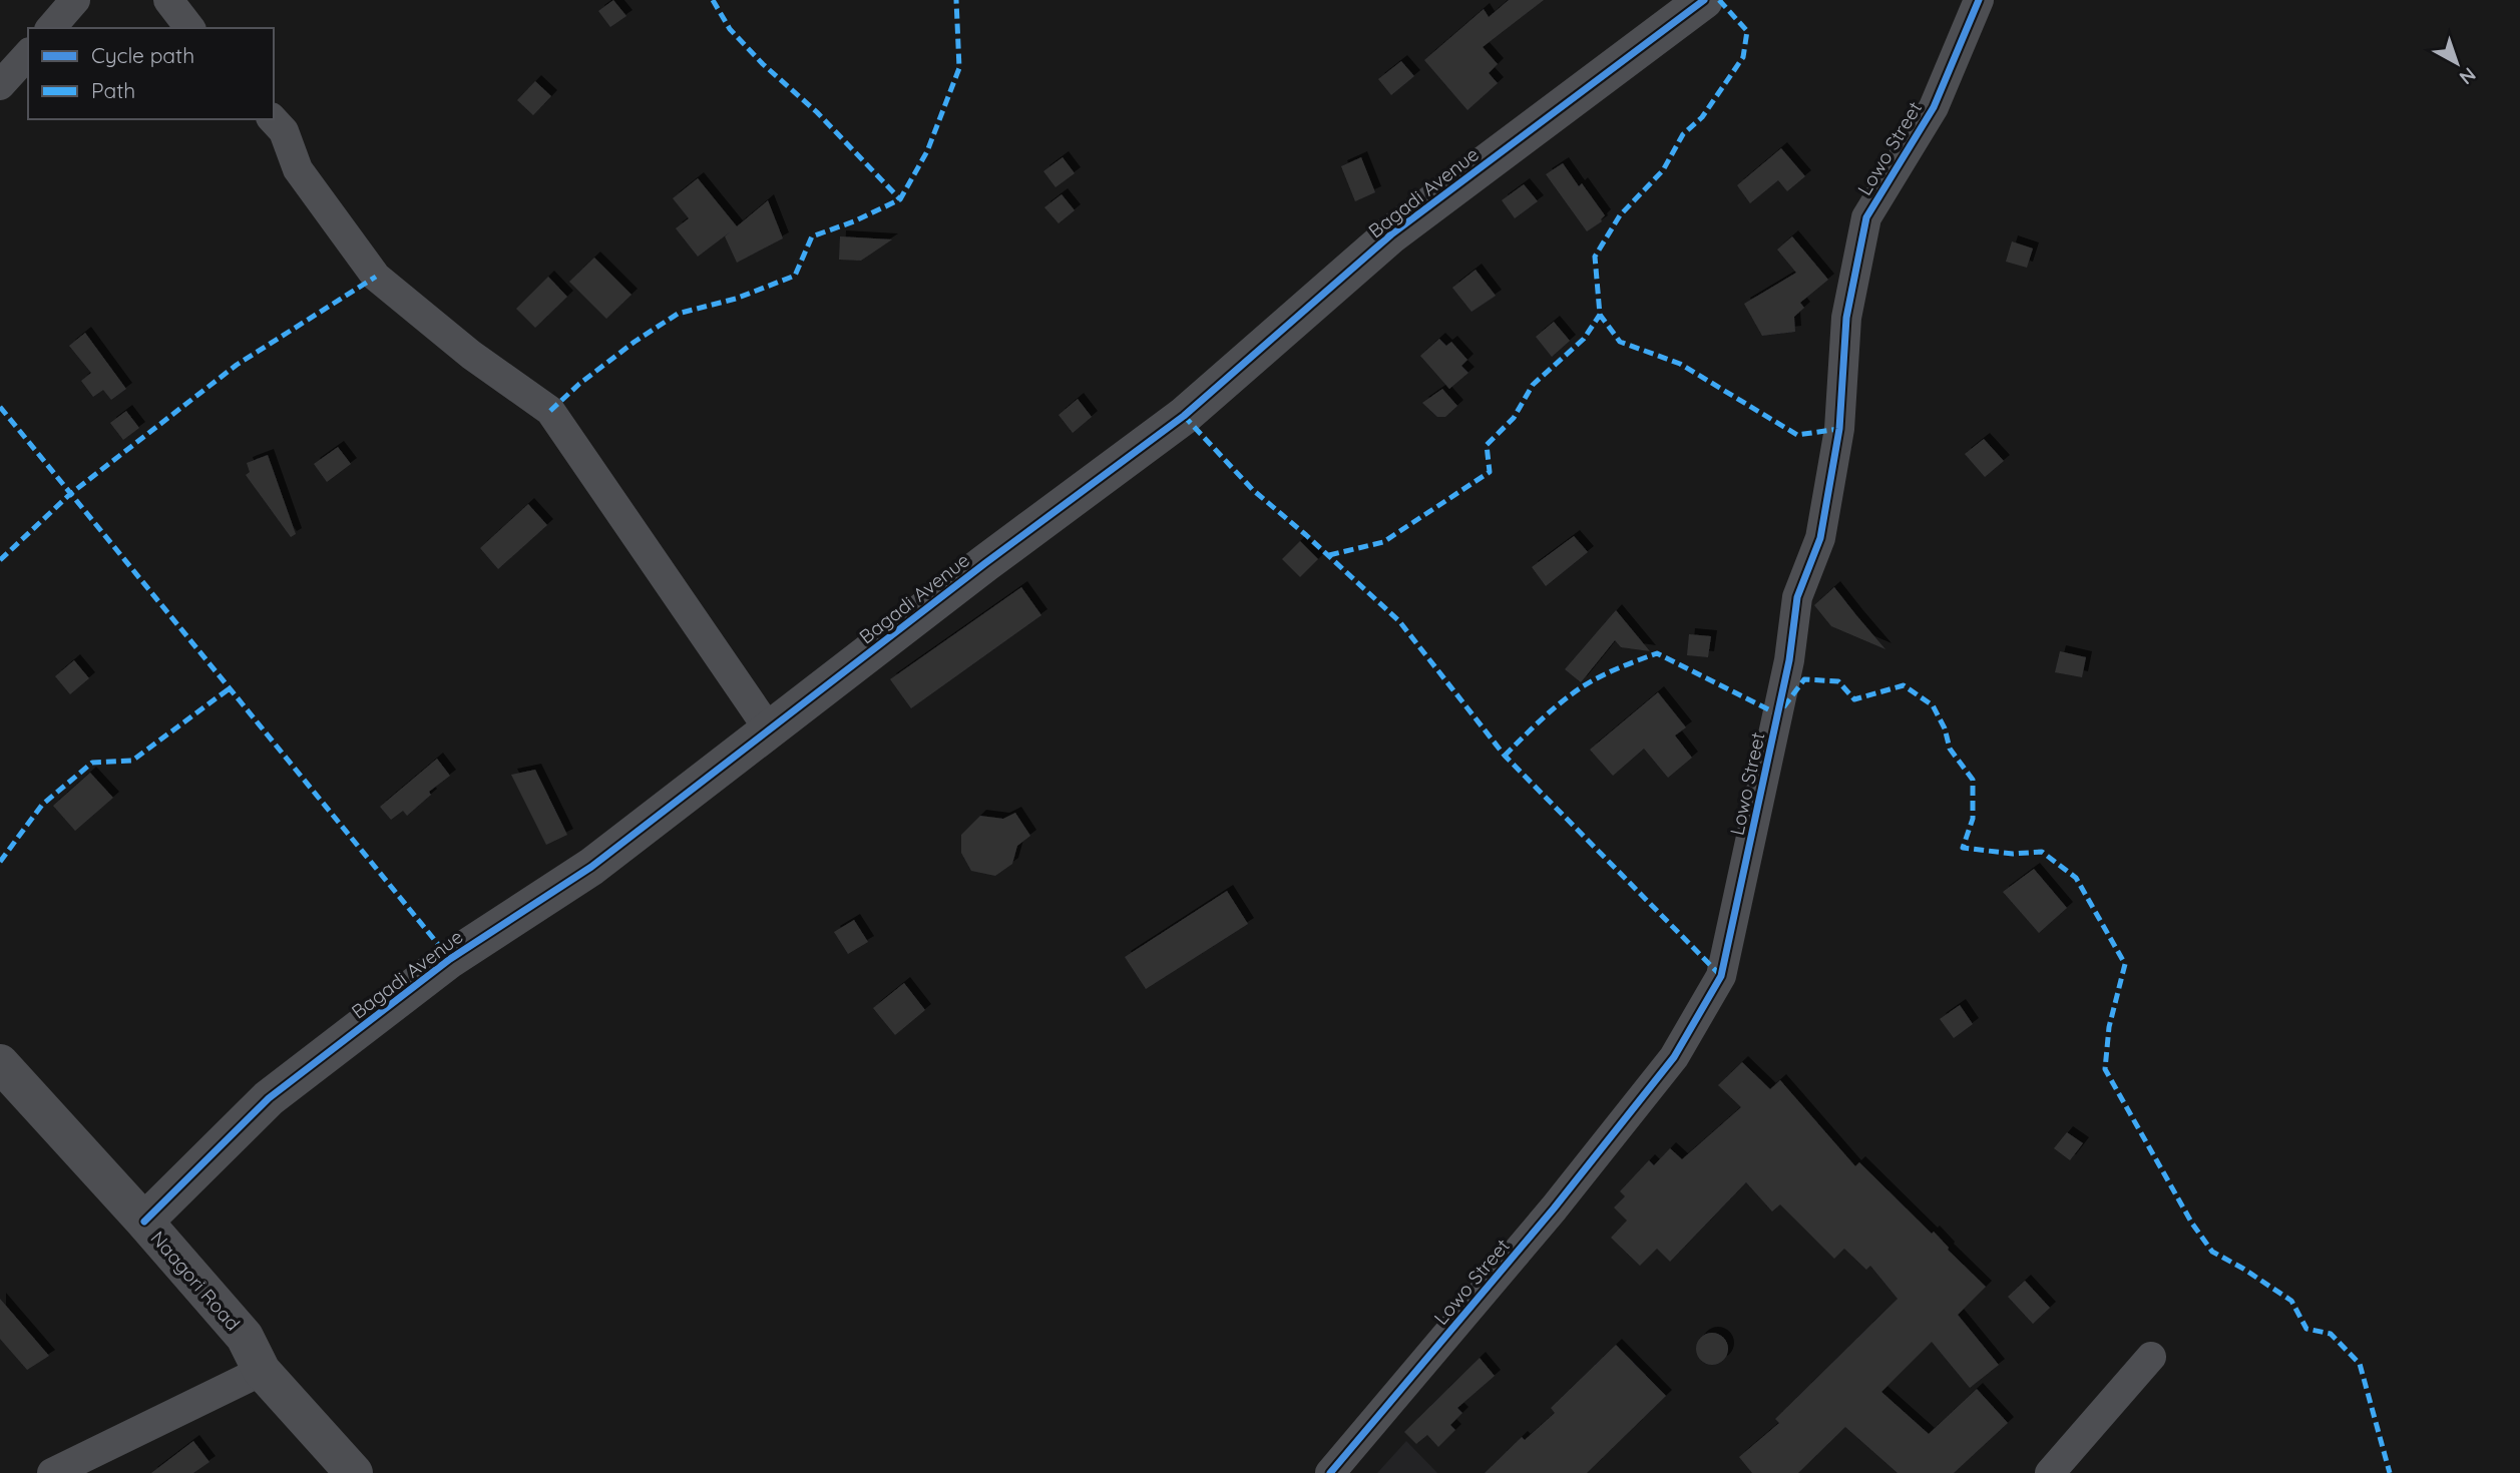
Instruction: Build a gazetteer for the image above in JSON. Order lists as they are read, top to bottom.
{
  "streets": {
    "street": ["Lowo Street", "Bagadi Avenue", "Naagori Road"]
  },
  "crossings": [
    ["Bagadi Avenue", "Naagori Road"]
  ],
  "legend": ["Cycle path", "Path"],
  "north": "bottom right"
}
